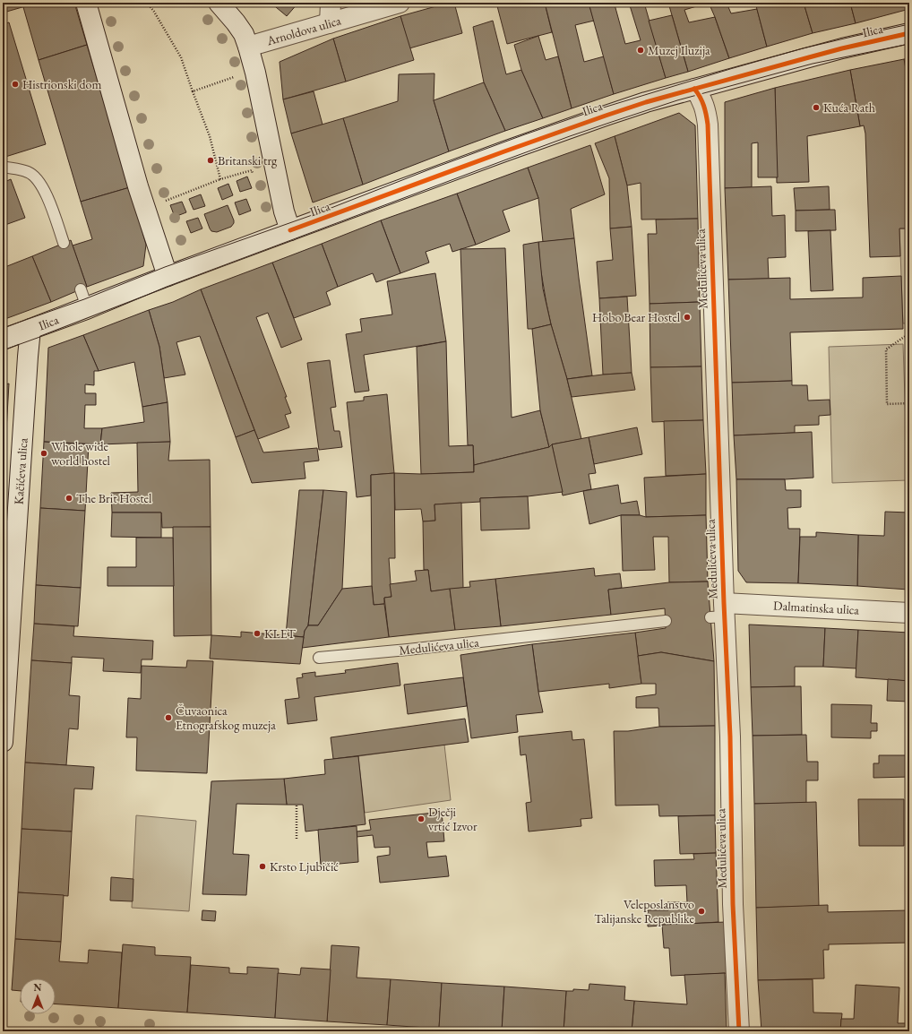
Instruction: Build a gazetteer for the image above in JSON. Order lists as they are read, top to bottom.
{
  "streets": {
    "street": [
      "Arnoldova ulica",
      "Ilica",
      "Medulićeva ulica",
      "Kačićeva ulica",
      "Dalmatinska ulica"
    ]
  },
  "crossings": [
    ["Ilica", "Medulićeva ulica"],
    ["Ilica", "Kačićeva ulica"],
    ["Medulićeva ulica", "Dalmatinska ulica"]
  ],
  "places": [
    "Muzej Iluzija",
    "Histrionski dom",
    "Kuća Rath",
    "Britanski trg",
    "Hobo Bear Hostel",
    "Whole wide world hostel",
    "The Brit Hostel",
    "KLET",
    "Čuvaonica Etnografskog muzeja",
    "Dječji vrtić Izvor",
    "Krsto Ljubičić",
    "Veleposlanstvo Talijanske Republike"
  ],
  "north": "top"
}
